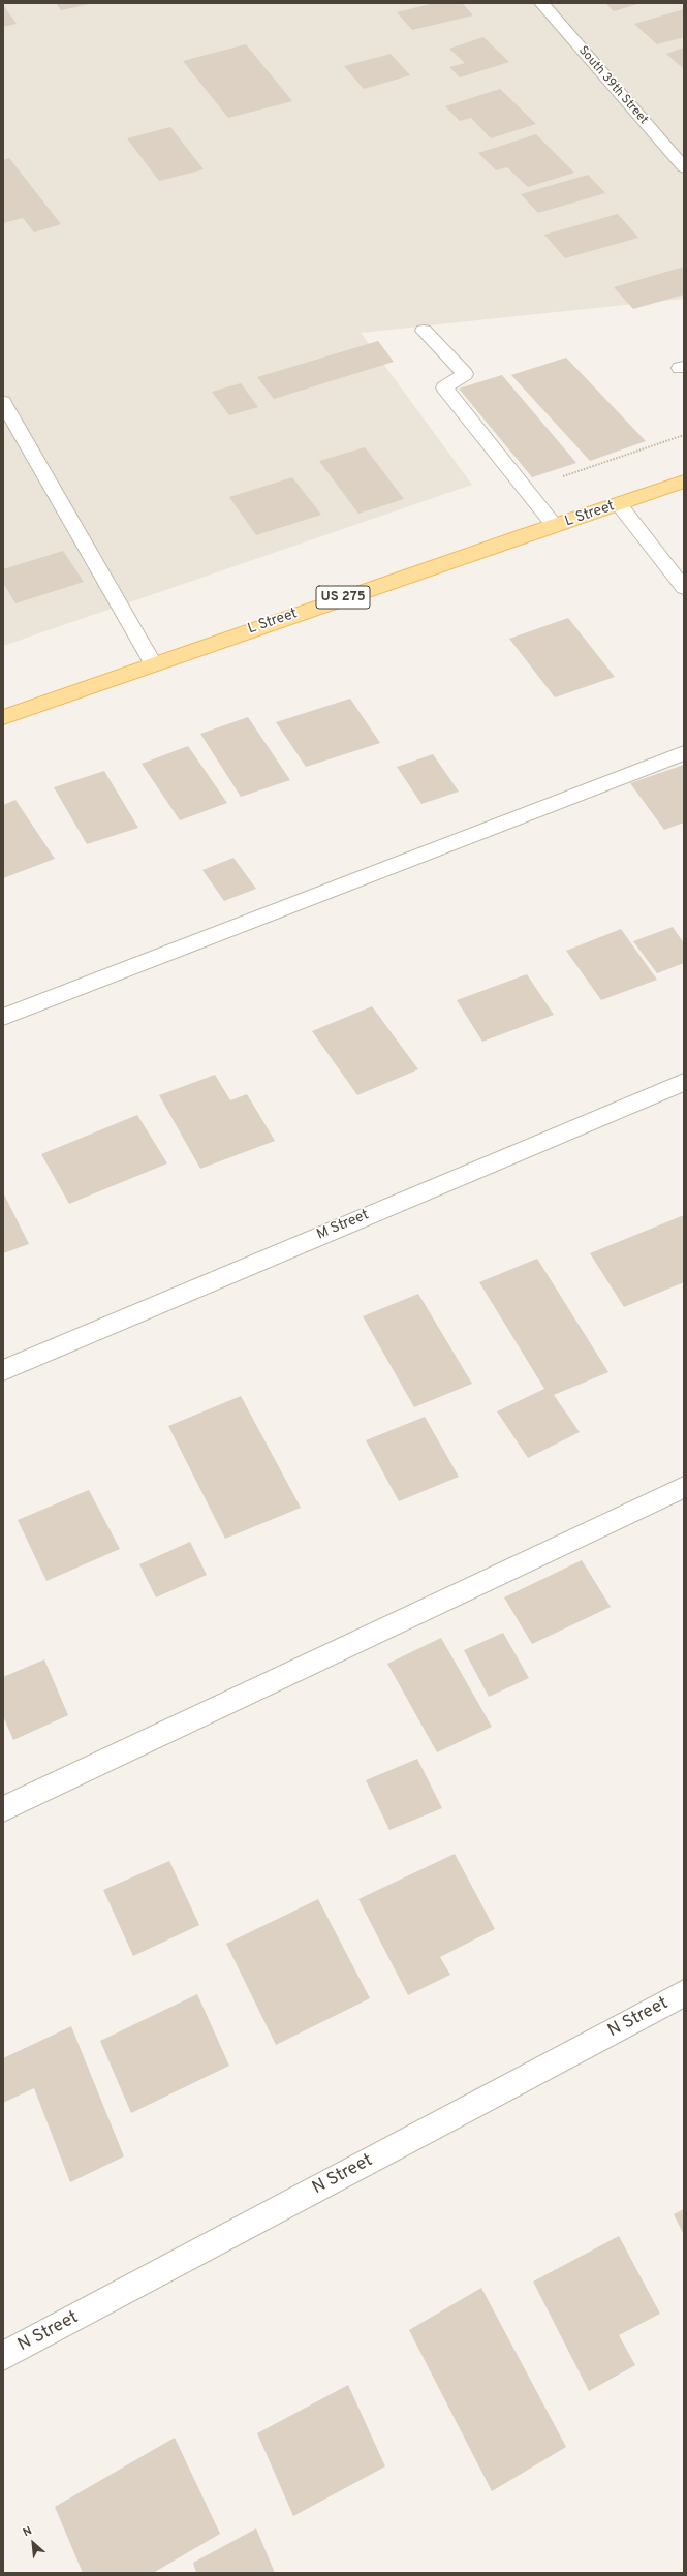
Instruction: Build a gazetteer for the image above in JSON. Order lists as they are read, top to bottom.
{
  "streets": {
    "main road": ["L Street", "US 275"],
    "street": ["South 39th Street", "M Street", "N Street"]
  },
  "north": "top left"
}
